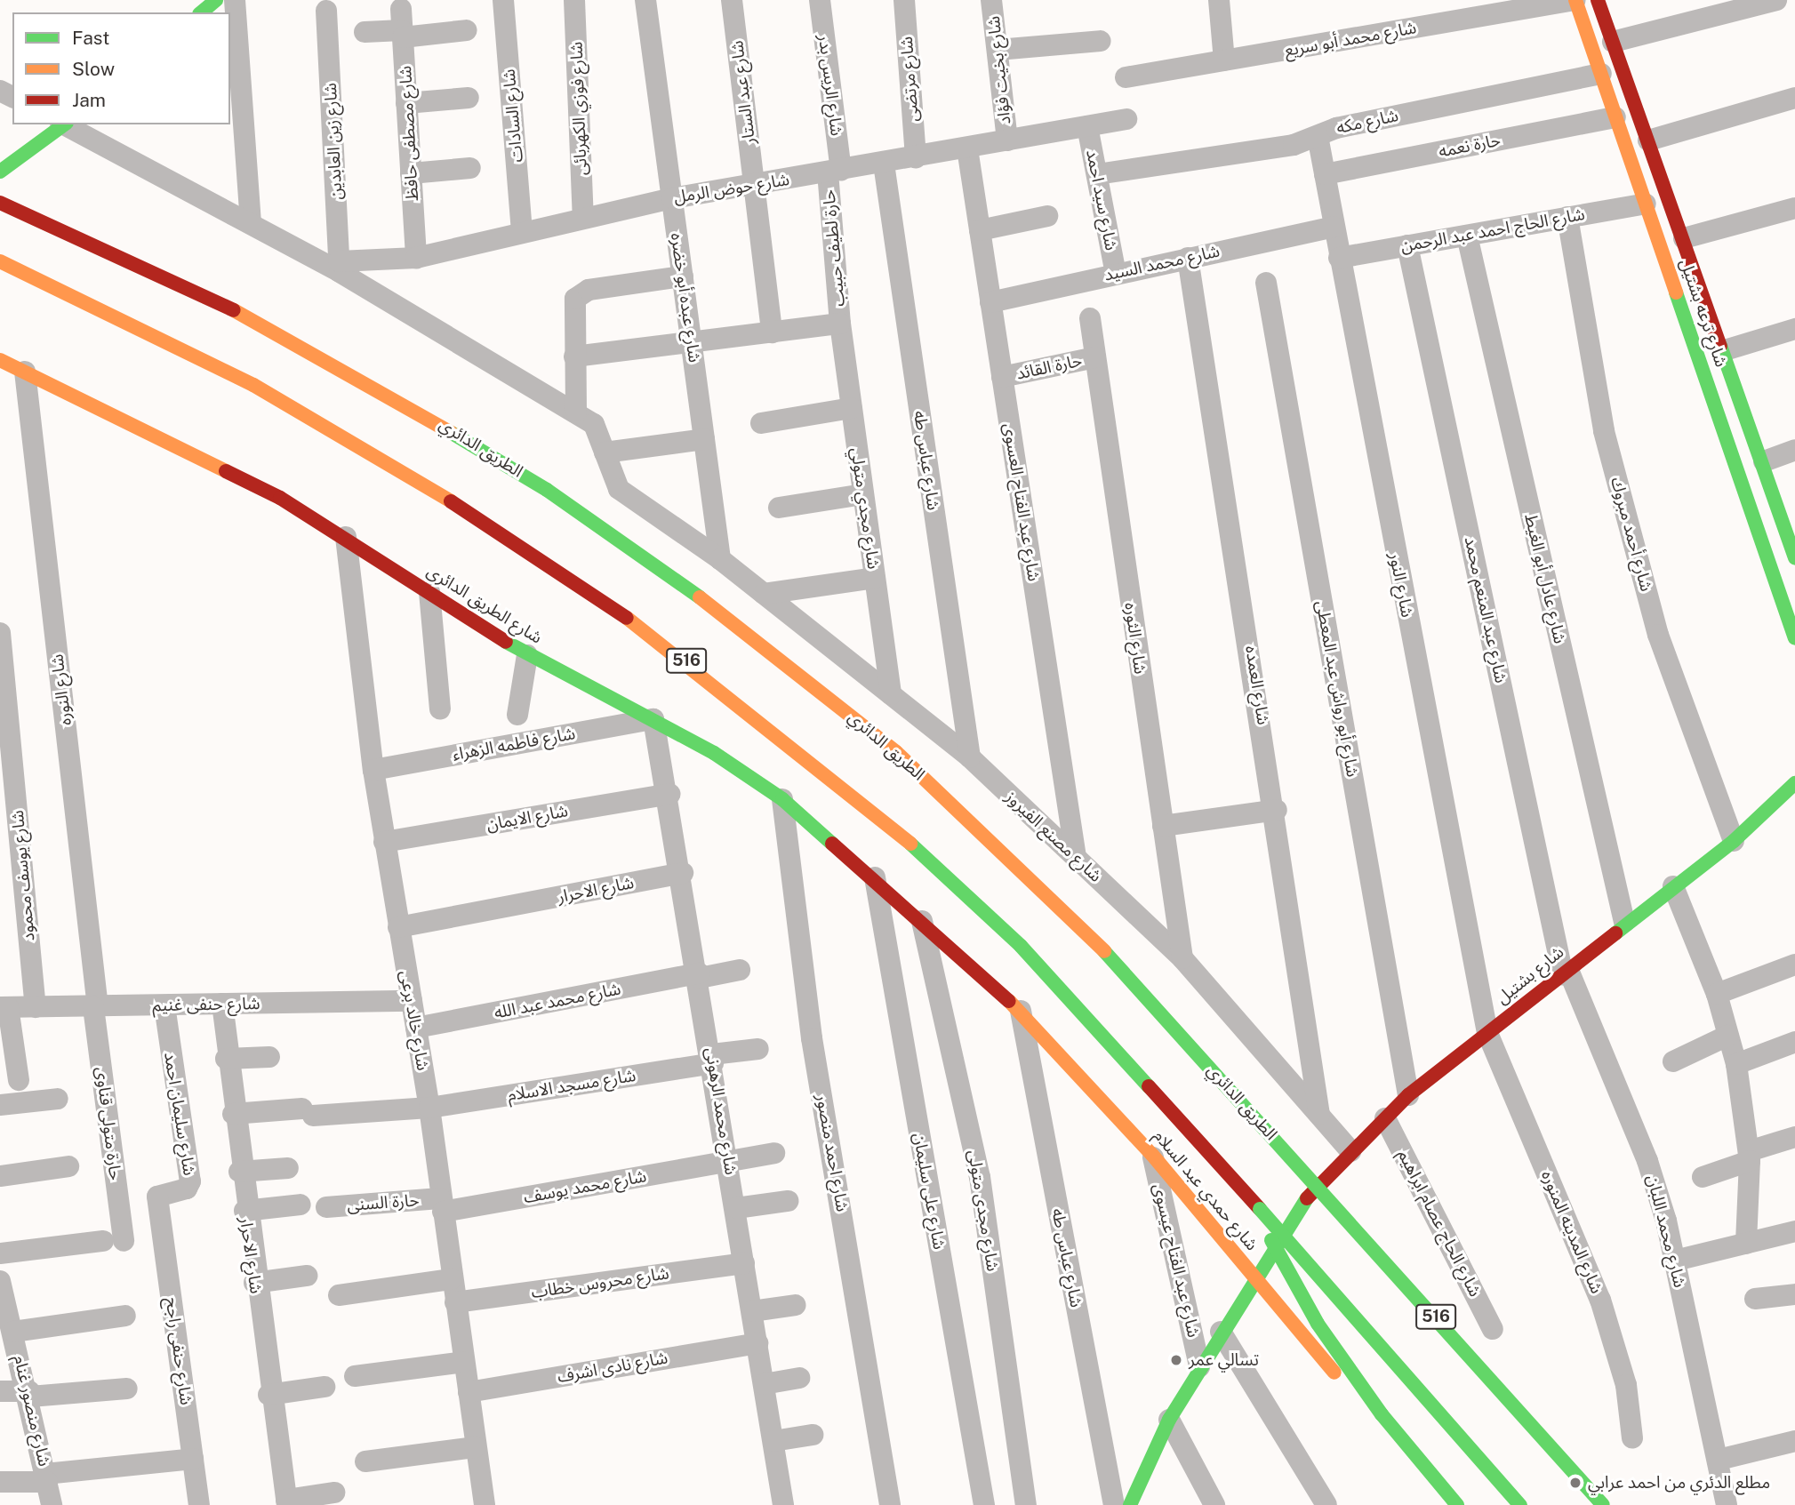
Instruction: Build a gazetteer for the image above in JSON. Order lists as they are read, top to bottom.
{
  "streets": {
    "main road": [
      "شارع ترعه بشتيل",
      "الطريق الدائري",
      "شارع الطريق الدائرى",
      "516",
      "شارع بشتيل",
      "شارع حمدي عبد السلام"
    ],
    "street": [
      "شارع محمد أبو سريع",
      "شارع بخيت فؤاد",
      "شارع مرتضى",
      "شارع الريس بدر",
      "شارع عبد الستار",
      "شارع فوزي الكهربائى",
      "شارع السادات",
      "شارع مكه",
      "شارع مصطفى حافظ",
      "شارع زين العابدين",
      "حارة نعمه",
      "شارع حوض الرمل",
      "شارع سيد احمد",
      "شارع الحاج احمد عبد الرحمن",
      "حارة لطيف حبيب",
      "شارع محمد السيد",
      "شارع عبده أبو خضره",
      "حارة القائد",
      "شارع عباس طه",
      "شارع عبد الفتاح العسوى",
      "شارع مجدي متولي",
      "شارع أحمد مبروك",
      "شارع عادل أبو الغيط",
      "شارع النور",
      "شارع عبد المنعم محمد",
      "شارع الثوره",
      "شارع العمده",
      "شارع أبو رواش عبد المعطى",
      "شارع النوره",
      "شارع فاطمه الزهراء",
      "شارع الايمان",
      "شارع مصنع الفيروز",
      "شارع يوسف محمود",
      "شارع الاحرار",
      "شارع محمد عبد الله",
      "شارع حنفى غنيم",
      "شارع خالد برعى",
      "شارع مسجد الاسلام",
      "شارع محمد الرهونى",
      "شارع سليمان احمد",
      "حارة متولى قناوى",
      "شارع احمد منصور",
      "شارع محمد يوسف",
      "شارع على سليمان",
      "حارة السنى",
      "شارع مجدى متولى",
      "شارع الحاج عصام ابراهيم",
      "شارع محمد اللبان",
      "شارع المدينه المنوره",
      "شارع عبد الفتاح عيسوى",
      "شارع محروس خطاب",
      "شارع حنفى راجح",
      "شارع نادى اشرف",
      "شارع منصور غنام"
    ]
  },
  "crossings": [
    ["شارع محمد أبو سريع", "شارع ترعه بشتيل"],
    ["شارع بخيت فؤاد", "شارع حوض الرمل"],
    ["شارع مرتضى", "شارع حوض الرمل"],
    ["شارع الريس بدر", "شارع حوض الرمل"],
    ["شارع الريس بدر", "حارة لطيف حبيب"],
    ["شارع عبد الستار", "شارع حوض الرمل"],
    ["شارع فوزي الكهربائى", "شارع حوض الرمل"],
    ["شارع السادات", "شارع حوض الرمل"],
    ["شارع مكه", "شارع سيد احمد"],
    ["شارع مكه", "شارع ترعه بشتيل"],
    ["شارع مكه", "شارع النور"],
    ["شارع مصطفى حافظ", "شارع حوض الرمل"],
    ["شارع زين العابدين", "شارع حوض الرمل"],
    ["حارة نعمه", "شارع ترعه بشتيل"],
    ["حارة نعمه", "شارع النور"],
    ["شارع حوض الرمل", "شارع سيد احمد"],
    ["شارع حوض الرمل", "حارة لطيف حبيب"],
    ["شارع حوض الرمل", "شارع عبده أبو خضره"],
    ["شارع حوض الرمل", "شارع عباس طه"],
    ["شارع حوض الرمل", "شارع عبد الفتاح العسوى"],
    ["شارع سيد احمد", "شارع محمد السيد"],
    ["شارع الحاج احمد عبد الرحمن", "شارع ترعه بشتيل"],
    ["شارع الحاج احمد عبد الرحمن", "شارع أحمد مبروك"],
    ["شارع الحاج احمد عبد الرحمن", "شارع عادل أبو الغيط"],
    ["شارع الحاج احمد عبد الرحمن", "شارع النور"],
    ["شارع الحاج احمد عبد الرحمن", "شارع عبد المنعم محمد"],
    ["حارة لطيف حبيب", "شارع مجدي متولي"],
    ["شارع محمد السيد", "شارع عبد الفتاح العسوى"],
    ["شارع محمد السيد", "شارع النور"],
    ["شارع محمد السيد", "شارع العمده"],
    ["شارع عبده أبو خضره", "شارع مصنع الفيروز"],
    ["حارة القائد", "شارع عبد الفتاح العسوى"],
    ["حارة القائد", "شارع الثوره"],
    ["شارع عباس طه", "شارع مصنع الفيروز"],
    ["شارع عباس طه", "شارع حمدي عبد السلام"],
    ["شارع عبد الفتاح العسوى", "شارع مصنع الفيروز"],
    ["شارع مجدي متولي", "شارع مصنع الفيروز"],
    ["شارع أحمد مبروك", "شارع بشتيل"],
    ["شارع عادل أبو الغيط", "شارع بشتيل"],
    ["شارع النور", "شارع بشتيل"],
    ["شارع النور", "شارع المدينه المنوره"],
    ["شارع الطريق الدائرى", "شارع النوره"],
    ["شارع الطريق الدائرى", "شارع فاطمه الزهراء"],
    ["شارع الطريق الدائرى", "شارع خالد برعى"],
    ["شارع الطريق الدائرى", "شارع محمد الرهونى"],
    ["شارع الطريق الدائرى", "شارع احمد منصور"],
    ["شارع الطريق الدائرى", "شارع حمدي عبد السلام"],
    ["شارع الطريق الدائرى", "شارع على سليمان"],
    ["شارع الطريق الدائرى", "شارع مجدى متولى"],
    ["شارع عبد المنعم محمد", "شارع بشتيل"],
    ["شارع عبد المنعم محمد", "شارع محمد اللبان"],
    ["شارع الثوره", "شارع مصنع الفيروز"],
    ["شارع العمده", "شارع مصنع الفيروز"],
    ["شارع أبو رواش عبد المعطى", "شارع بشتيل"],
    ["شارع النوره", "شارع حنفى غنيم"],
    ["شارع النوره", "حارة متولى قناوى"],
    ["شارع فاطمه الزهراء", "شارع خالد برعى"],
    ["شارع فاطمه الزهراء", "شارع محمد الرهونى"],
    ["شارع الايمان", "شارع خالد برعى"],
    ["شارع الايمان", "شارع محمد الرهونى"],
    ["شارع مصنع الفيروز", "شارع بشتيل"],
    ["شارع يوسف محمود", "شارع حنفى غنيم"],
    ["شارع الاحرار", "شارع حنفى غنيم"],
    ["شارع الاحرار", "شارع خالد برعى"],
    ["شارع الاحرار", "شارع مسجد الاسلام"],
    ["شارع الاحرار", "شارع محمد الرهونى"],
    ["شارع بشتيل", "شارع حمدي عبد السلام"],
    ["شارع بشتيل", "شارع الحاج عصام ابراهيم"],
    ["شارع بشتيل", "شارع محمد اللبان"],
    ["شارع بشتيل", "شارع المدينه المنوره"],
    ["شارع بشتيل", "شارع عبد الفتاح عيسوى"],
    ["شارع محمد عبد الله", "شارع خالد برعى"],
    ["شارع محمد عبد الله", "شارع محمد الرهونى"],
    ["شارع حنفى غنيم", "شارع خالد برعى"],
    ["شارع حنفى غنيم", "شارع سليمان احمد"],
    ["شارع حنفى غنيم", "حارة متولى قناوى"],
    ["شارع خالد برعى", "شارع مسجد الاسلام"],
    ["شارع خالد برعى", "شارع محمد يوسف"],
    ["شارع خالد برعى", "حارة السنى"],
    ["شارع خالد برعى", "شارع محروس خطاب"],
    ["شارع خالد برعى", "شارع نادى اشرف"],
    ["شارع مسجد الاسلام", "شارع محمد الرهونى"],
    ["شارع محمد الرهونى", "شارع محمد يوسف"],
    ["شارع محمد الرهونى", "شارع محروس خطاب"],
    ["شارع محمد الرهونى", "شارع نادى اشرف"],
    ["شارع سليمان احمد", "شارع حنفى راجح"],
    ["شارع محمد يوسف", "حارة السنى"],
    ["شارع حمدي عبد السلام", "شارع مجدى متولى"],
    ["شارع حمدي عبد السلام", "شارع عبد الفتاح عيسوى"]
  ],
  "places": ["تسالي عمر", "مطلع الدئري من احمد عرابي"],
  "legend": ["Fast", "Slow", "Jam"]
}
